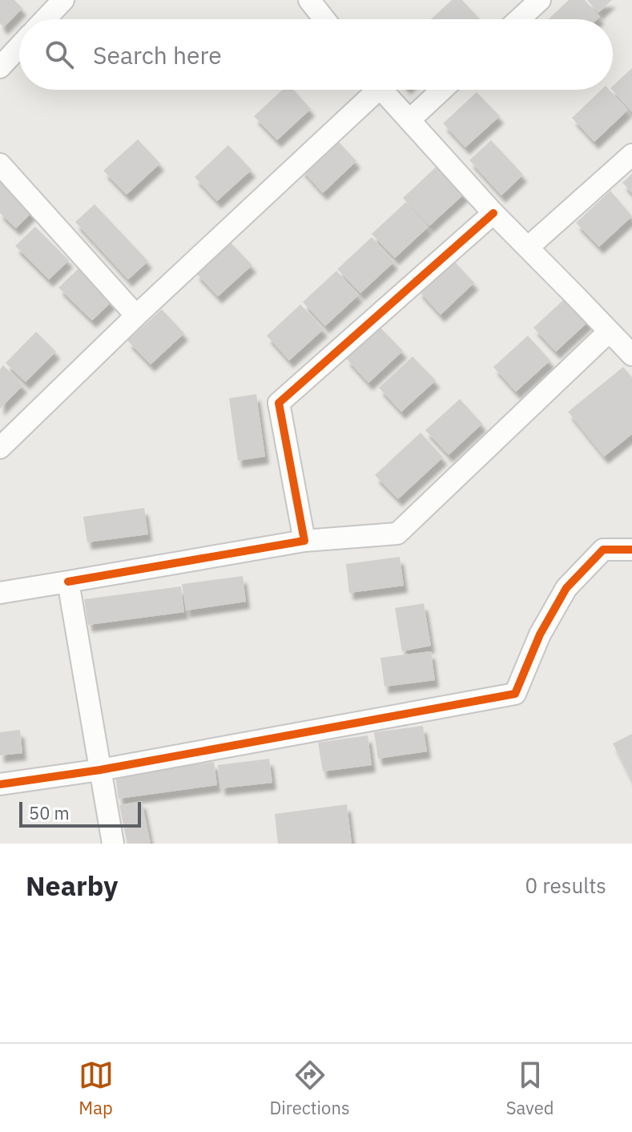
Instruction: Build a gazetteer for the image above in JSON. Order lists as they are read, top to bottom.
{
  "scale_bar": "50 m",
  "page": {
    "search": "Search here",
    "scale": "50 m",
    "heading": ["Nearby", "0 results"],
    "nav": ["Map", "Directions", "Saved"]
  }
}
